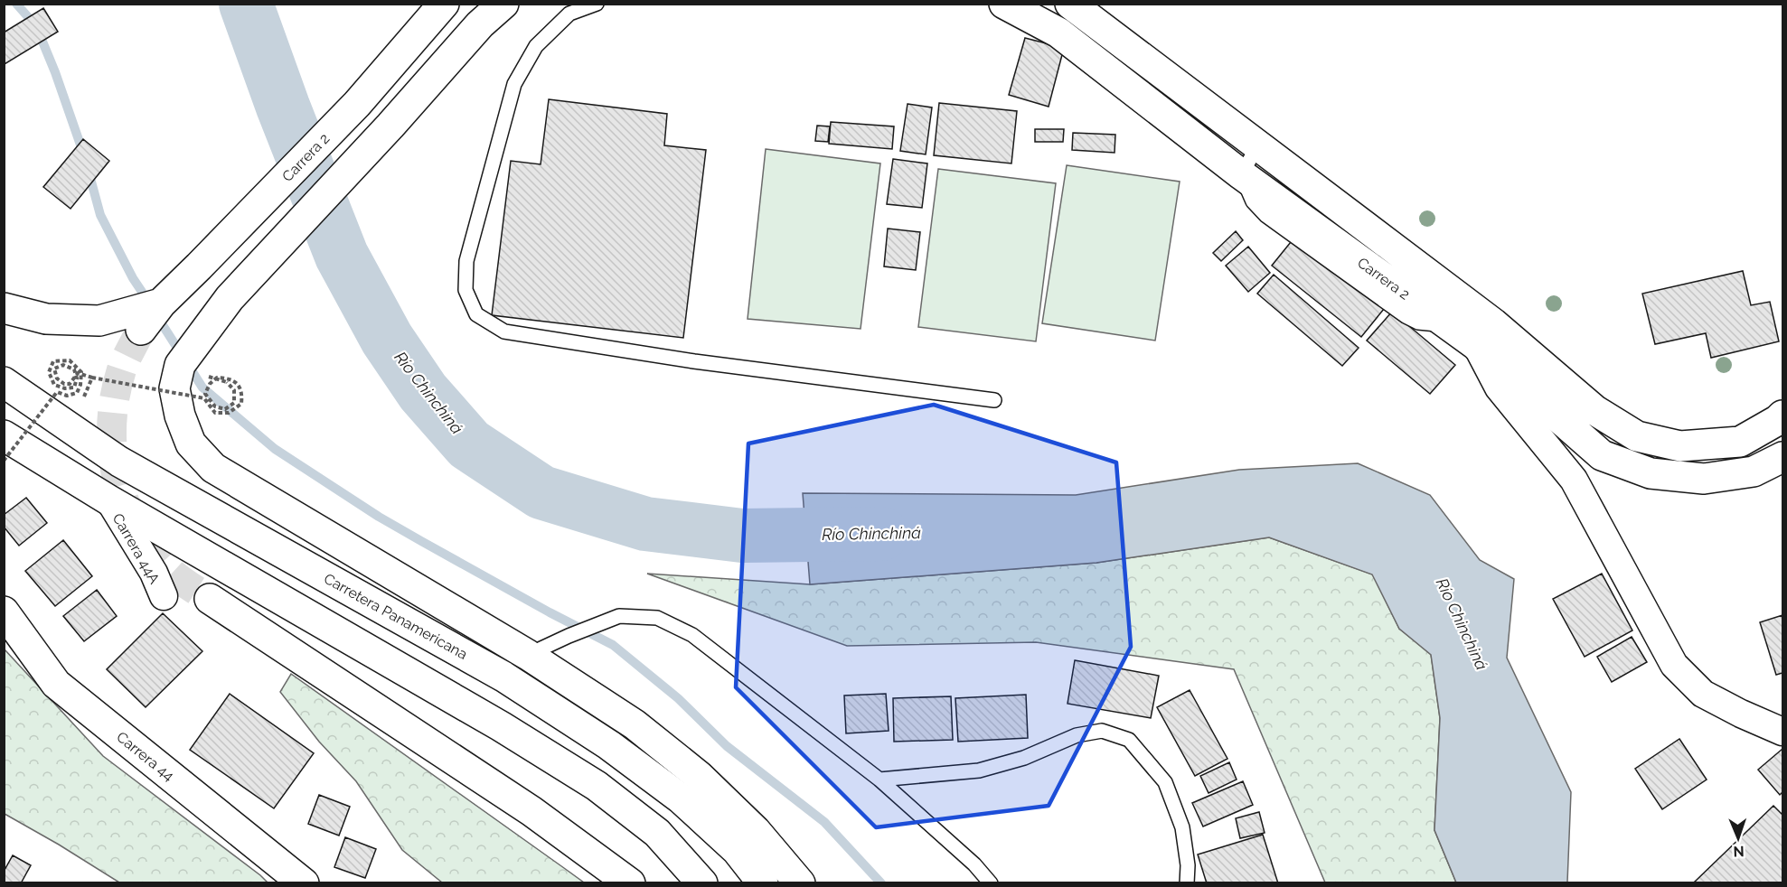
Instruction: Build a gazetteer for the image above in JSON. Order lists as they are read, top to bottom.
{
  "streets": {
    "main road": ["Carrera 2", "Carretera Panamericana", "Carrera 44"],
    "street": ["Carrera 44A"]
  },
  "water": ["Río Chinchiná"],
  "north": "bottom"
}
